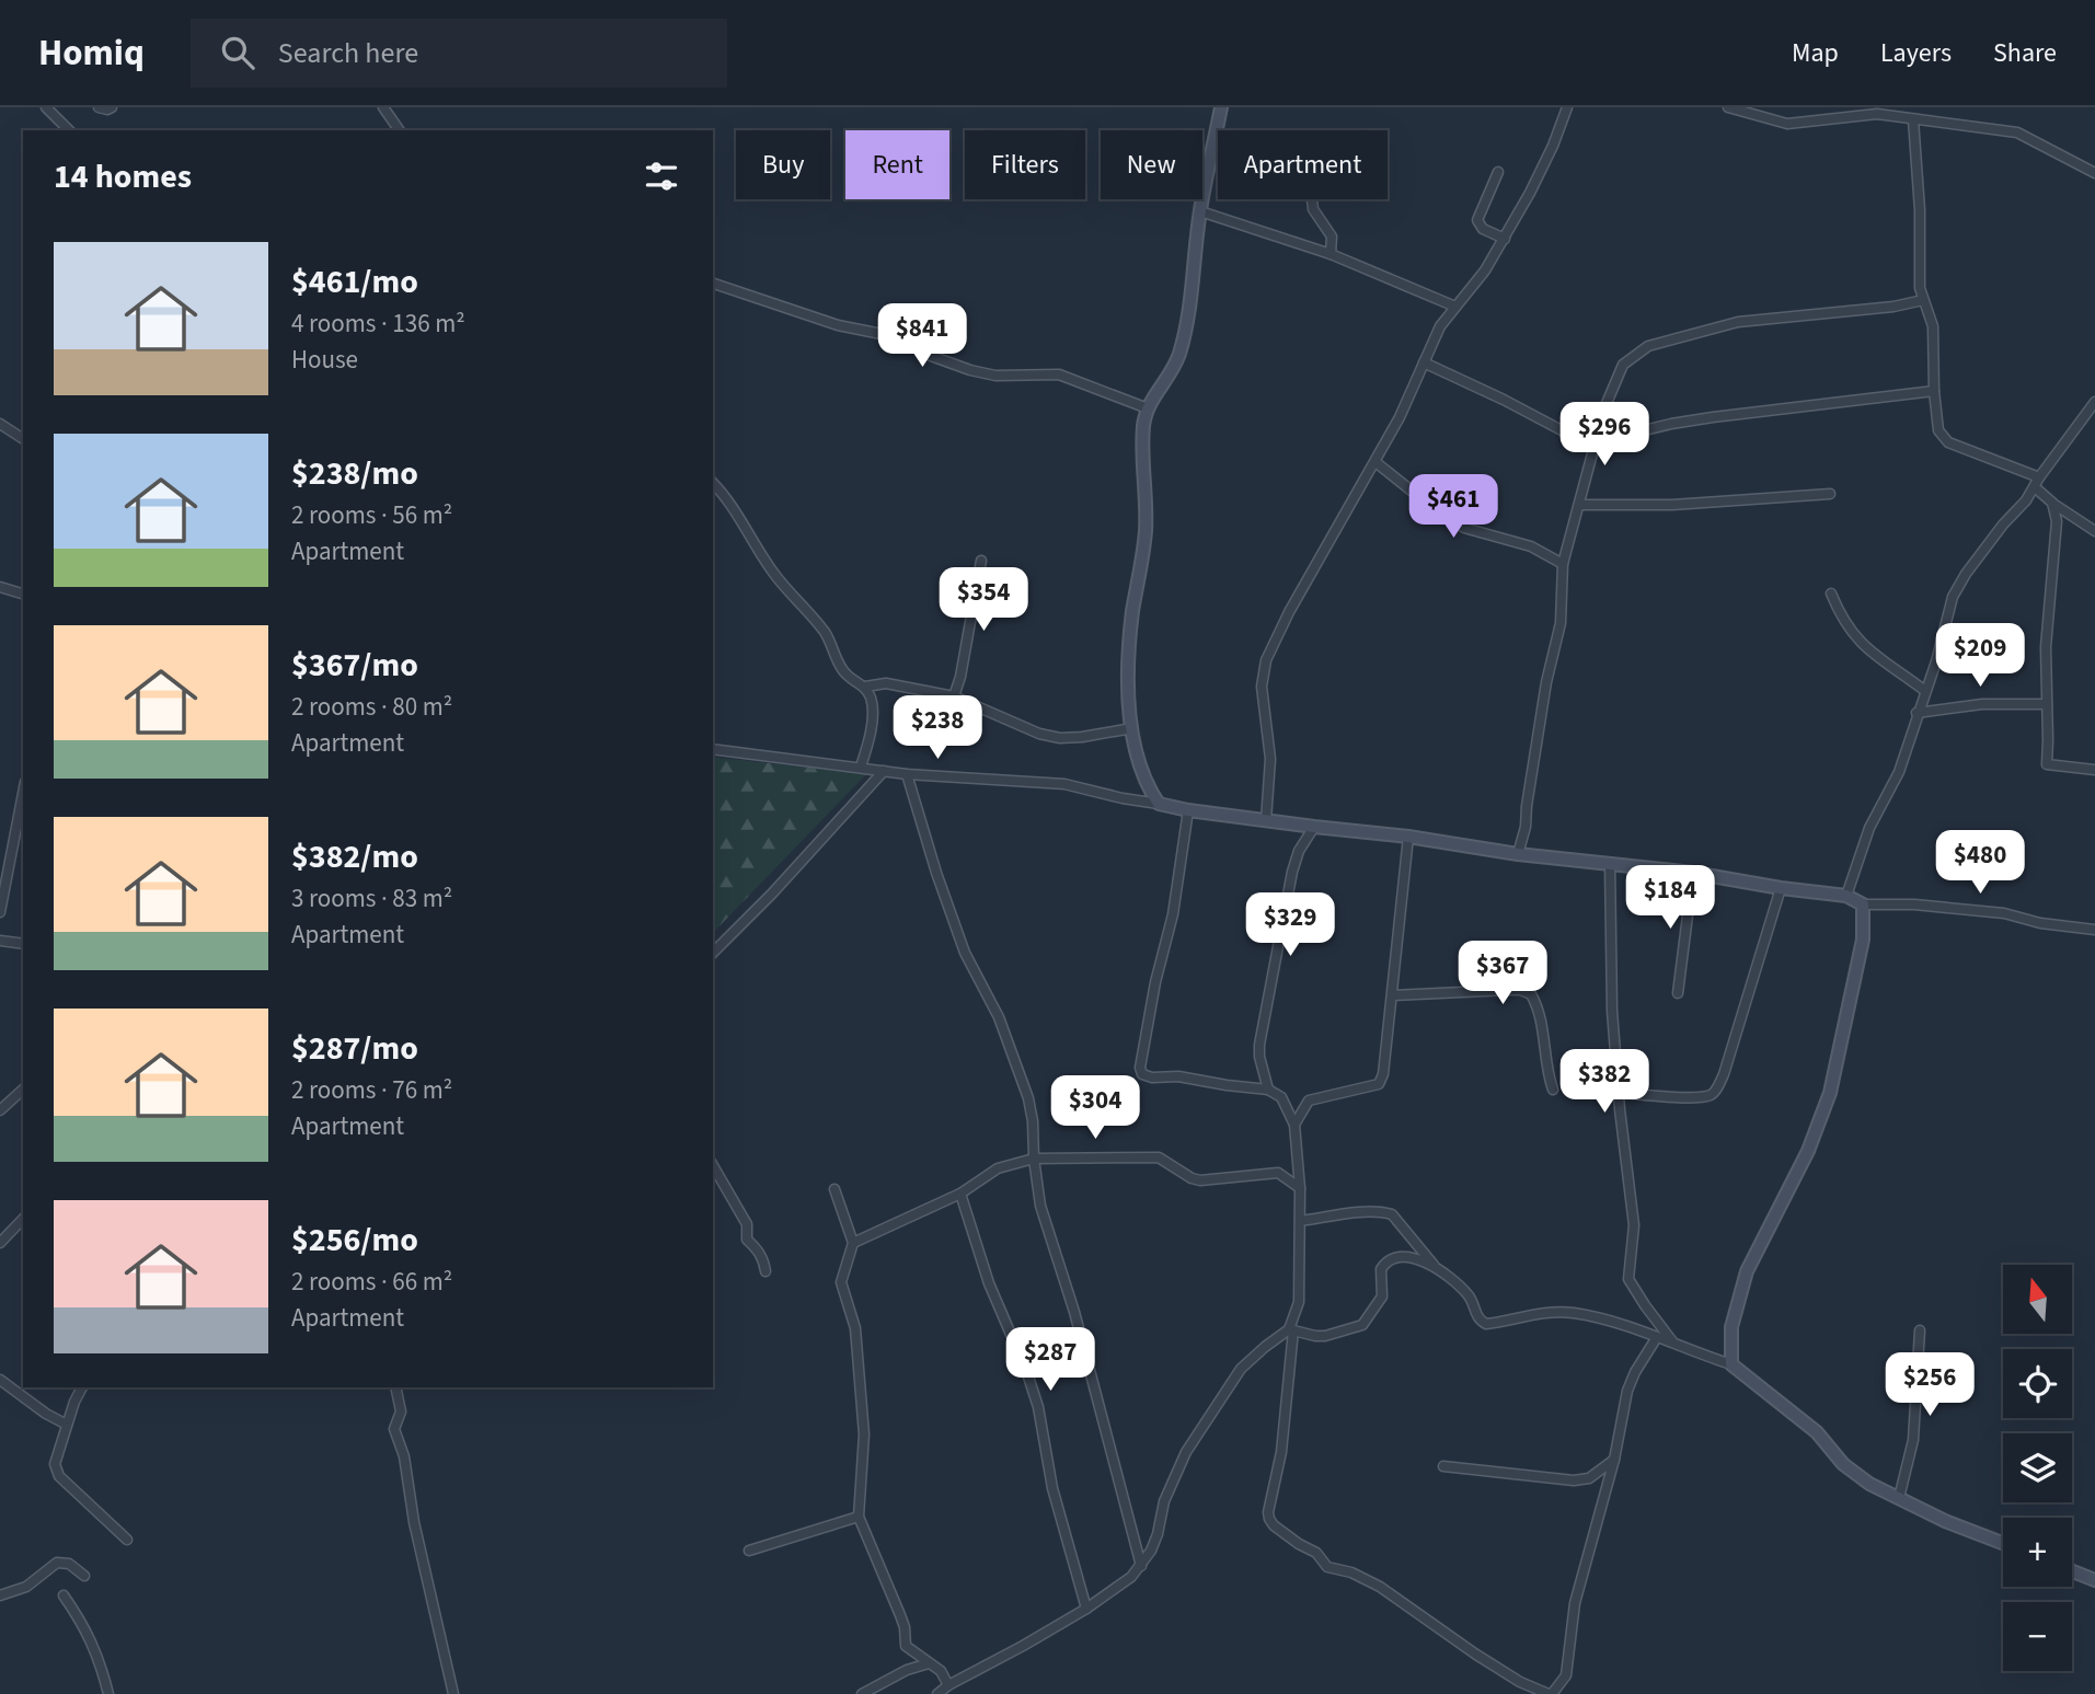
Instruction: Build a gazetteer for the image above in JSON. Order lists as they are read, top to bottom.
{
  "north": "top",
  "page": {
    "header": "Homiq",
    "search": "Search here",
    "nav": ["Map", "Layers", "Share"],
    "chip": [
      "Buy",
      "Rent",
      "Filters",
      "New",
      "Apartment"
    ],
    "heading": "14 homes",
    "list": [
      {
        "name": "$461/mo",
        "note": "4 rooms · 136 m² · House"
      },
      {
        "name": "$238/mo",
        "note": "2 rooms · 56 m² · Apartment"
      },
      {
        "name": "$367/mo",
        "note": "2 rooms · 80 m² · Apartment"
      },
      {
        "name": "$382/mo",
        "note": "3 rooms · 83 m² · Apartment"
      },
      {
        "name": "$287/mo",
        "note": "2 rooms · 76 m² · Apartment"
      },
      {
        "name": "$256/mo",
        "note": "2 rooms · 66 m² · Apartment"
      }
    ],
    "price": [
      "$841",
      "$296",
      "$461",
      "$354",
      "$209",
      "$238",
      "$480",
      "$184",
      "$329",
      "$367",
      "$382",
      "$304",
      "$287",
      "$256"
    ],
    "map_buttons": ["+", "−"]
  }
}
